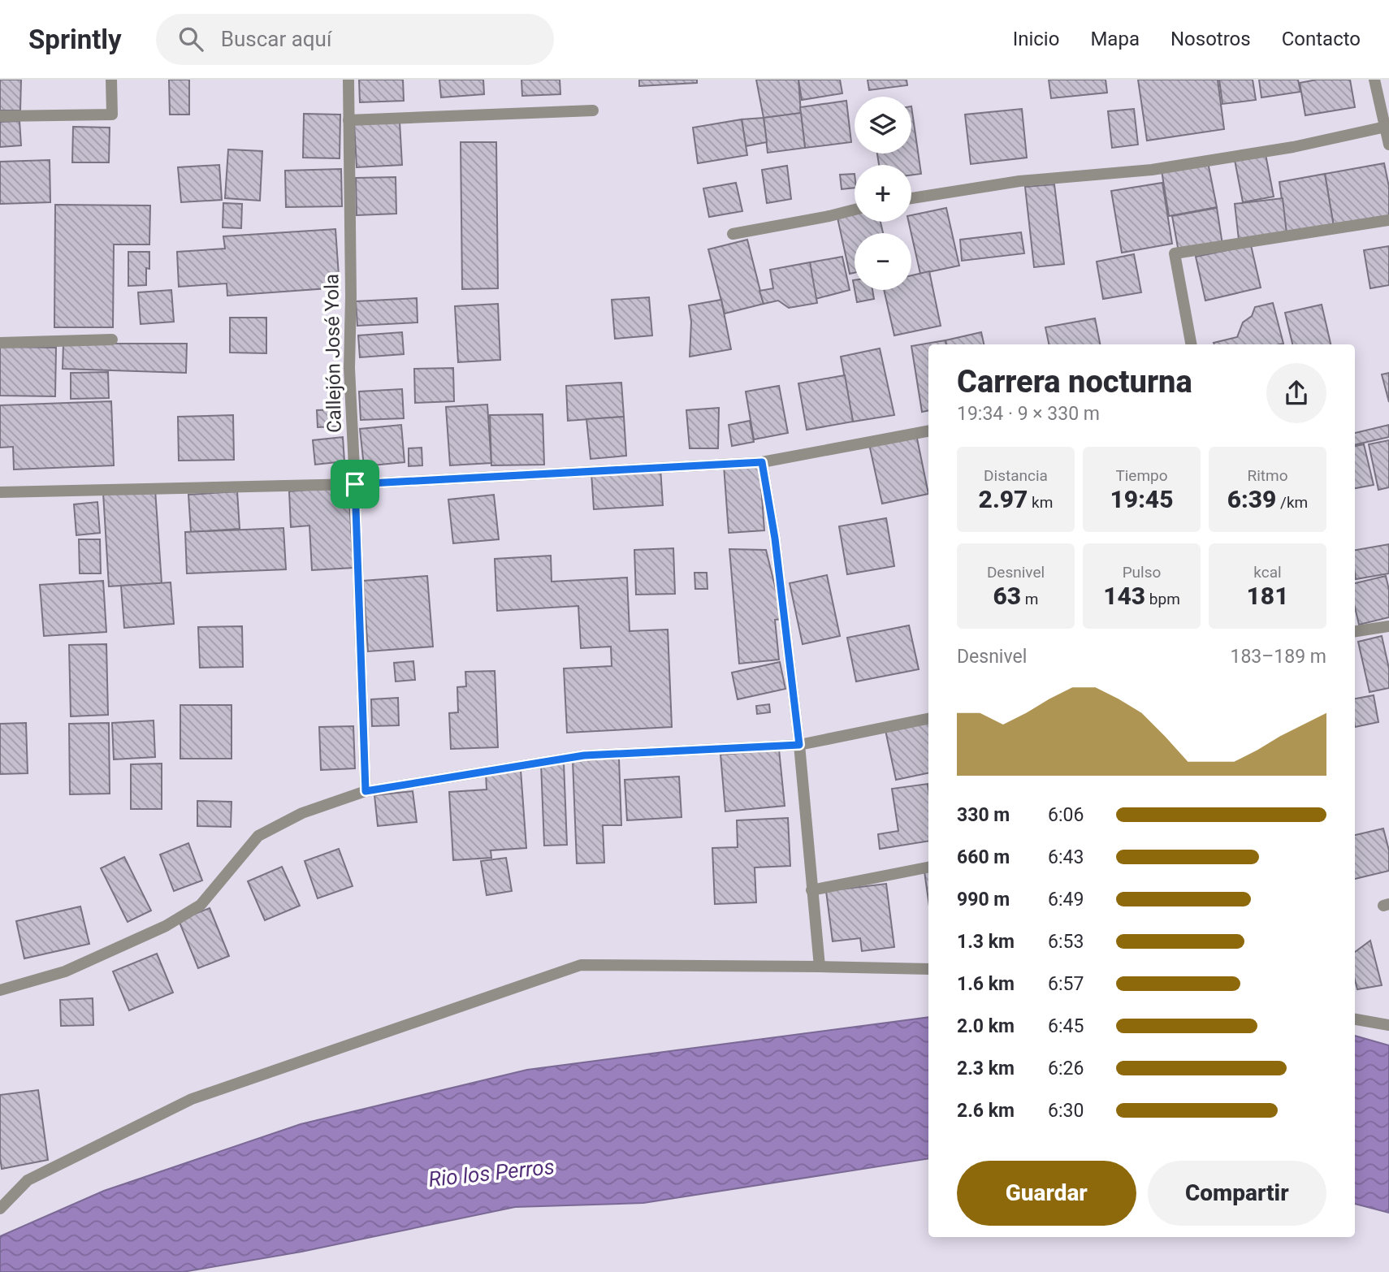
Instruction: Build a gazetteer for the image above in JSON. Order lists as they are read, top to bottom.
{
  "streets": {
    "street": ["Callejón José Yola"]
  },
  "water": ["Rio los Perros"],
  "page": {
    "header": "Sprintly",
    "search": "Buscar aquí",
    "nav": [
      "Inicio",
      "Mapa",
      "Nosotros",
      "Contacto"
    ],
    "map_buttons": ["+", "−"],
    "heading": ["Carrera nocturna", "19:34 · 9 × 330 m"],
    "stats": [
      ["Distancia", "2.97 km"],
      ["Tiempo", "19:45"],
      ["Ritmo", "6:39 /km"],
      ["Desnivel", "63 m"],
      ["Pulso", "143 bpm"],
      ["kcal", "181"]
    ],
    "chart": ["Desnivel", "183–189 m"],
    "list": [
      {
        "name": "330 m",
        "note": "6:06"
      },
      {
        "name": "660 m",
        "note": "6:43"
      },
      {
        "name": "990 m",
        "note": "6:49"
      },
      {
        "name": "1.3 km",
        "note": "6:53"
      },
      {
        "name": "1.6 km",
        "note": "6:57"
      },
      {
        "name": "2.0 km",
        "note": "6:45"
      },
      {
        "name": "2.3 km",
        "note": "6:26"
      },
      {
        "name": "2.6 km",
        "note": "6:30"
      }
    ],
    "buttons": ["Guardar", "Compartir"]
  }
}
